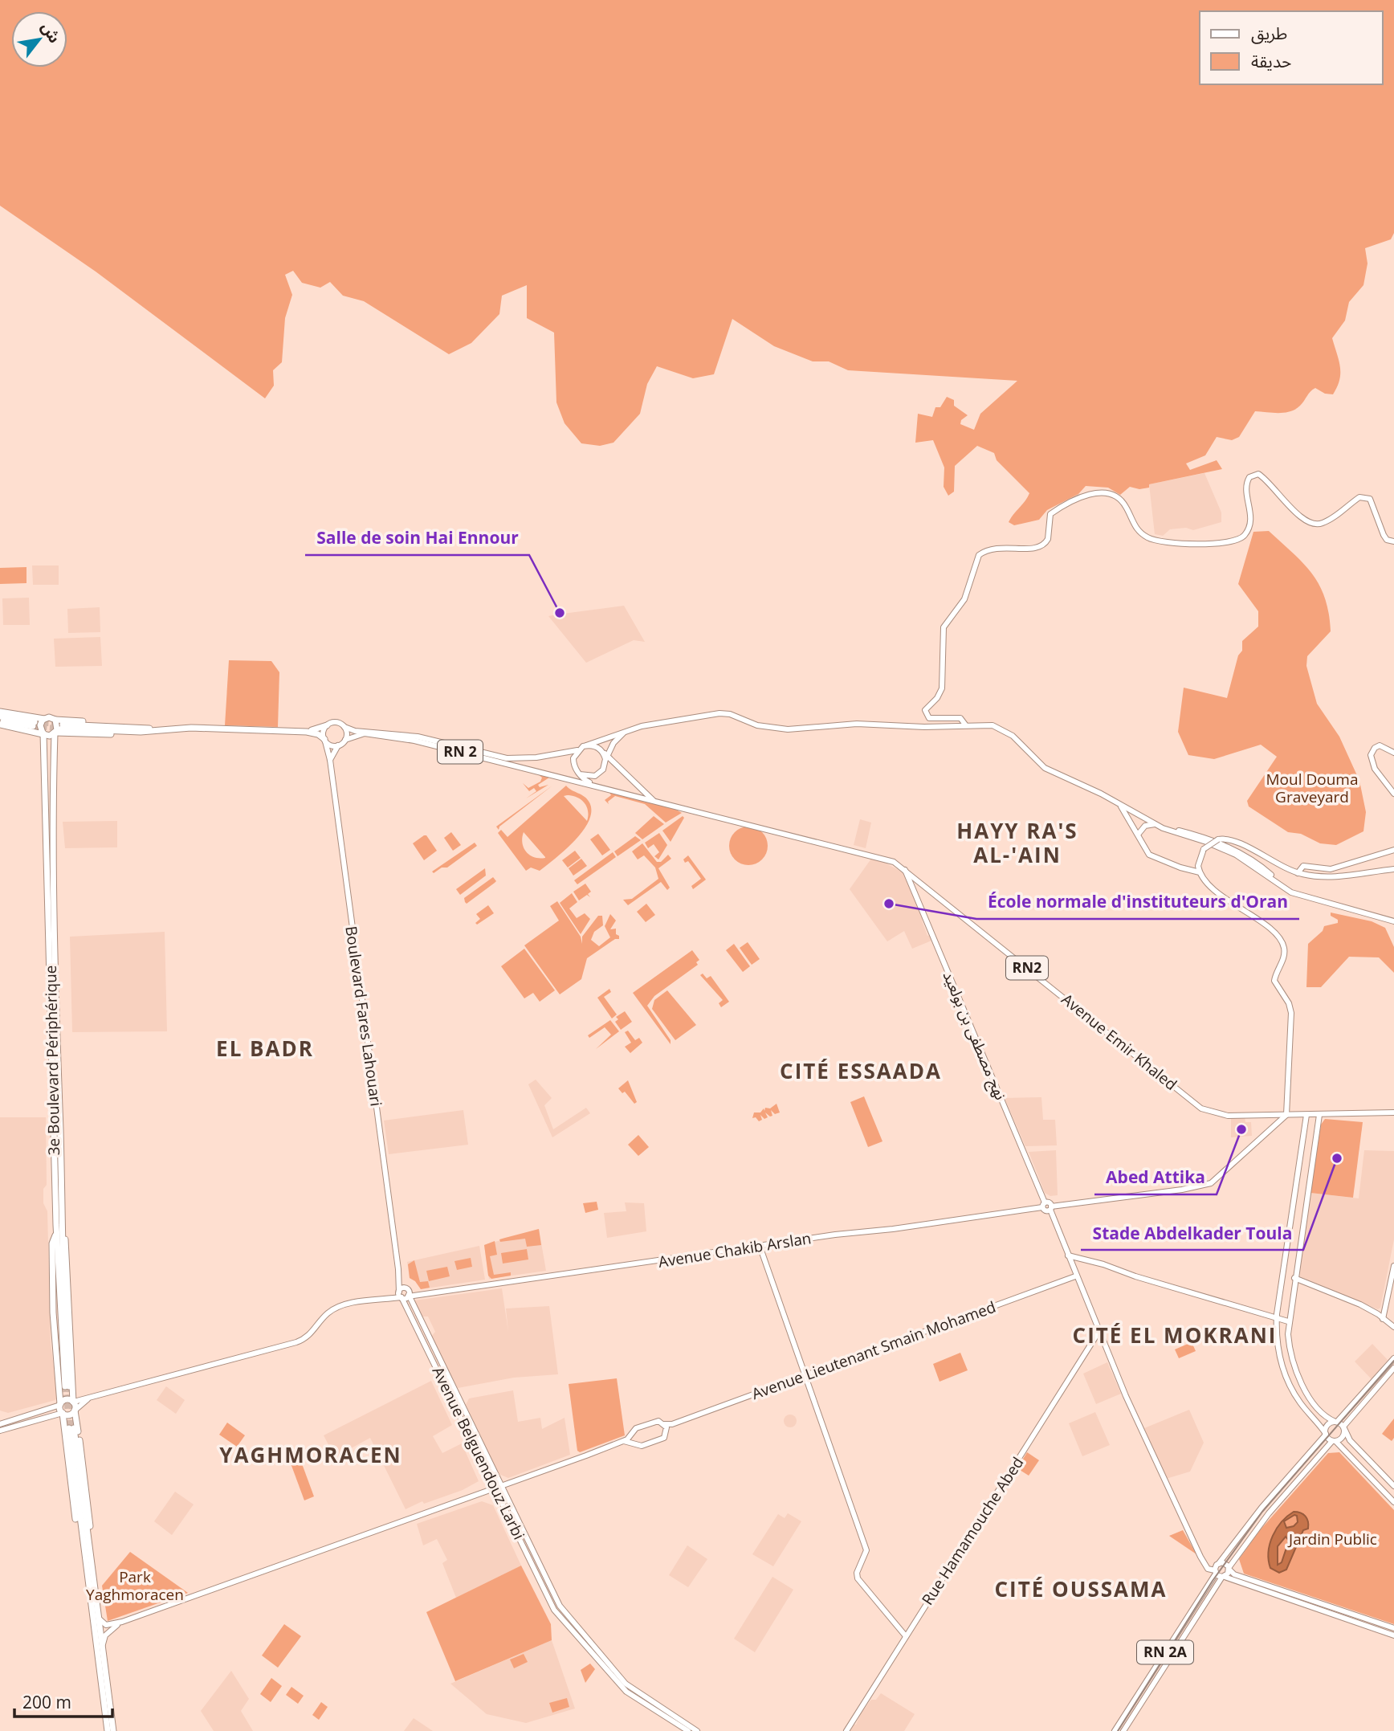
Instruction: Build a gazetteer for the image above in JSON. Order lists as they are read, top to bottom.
{
  "streets": {
    "highway": ["3e Boulevard Périphérique"],
    "main road": [
      "RN 2",
      "RN2",
      "Boulevard Fares Lahouari",
      "نهج مصطفى بن بولعيد",
      "Avenue Emir Khaled",
      "Avenue Chakib Arslan",
      "Avenue Lieutenant Smain Mohamed",
      "Avenue Belguendouz Larbi",
      "Rue Hamamouche Abed",
      "RN 2A"
    ]
  },
  "crossings": [
    ["RN 2", "RN2"],
    ["RN 2", "Boulevard Fares Lahouari"],
    ["RN2", "Avenue Emir Khaled"],
    ["Boulevard Fares Lahouari", "Avenue Belguendouz Larbi"],
    ["نهج مصطفى بن بولعيد", "Avenue Emir Khaled"],
    ["نهج مصطفى بن بولعيد", "Avenue Chakib Arslan"],
    ["نهج مصطفى بن بولعيد", "Avenue Lieutenant Smain Mohamed"],
    ["نهج مصطفى بن بولعيد", "Rue Hamamouche Abed"],
    ["نهج مصطفى بن بولعيد", "RN 2A"],
    ["Avenue Emir Khaled", "Avenue Chakib Arslan"]
  ],
  "districts": [
    "HAYY RA'S AL-'AIN",
    "EL BADR",
    "CITÉ ESSAADA",
    "CITÉ EL MOKRANI",
    "YAGHMORACEN",
    "CITÉ OUSSAMA"
  ],
  "parks": ["Moul Douma Graveyard", "Jardin Public", "Park Yaghmoracen"],
  "places": [
    "Salle de soin Hai Ennour",
    "École normale d'instituteurs d'Oran",
    "Abed Attika",
    "Stade Abdelkader Toula"
  ],
  "legend": ["طريق", "حديقة"],
  "scale_bar": "200 m",
  "north": "top right"
}
